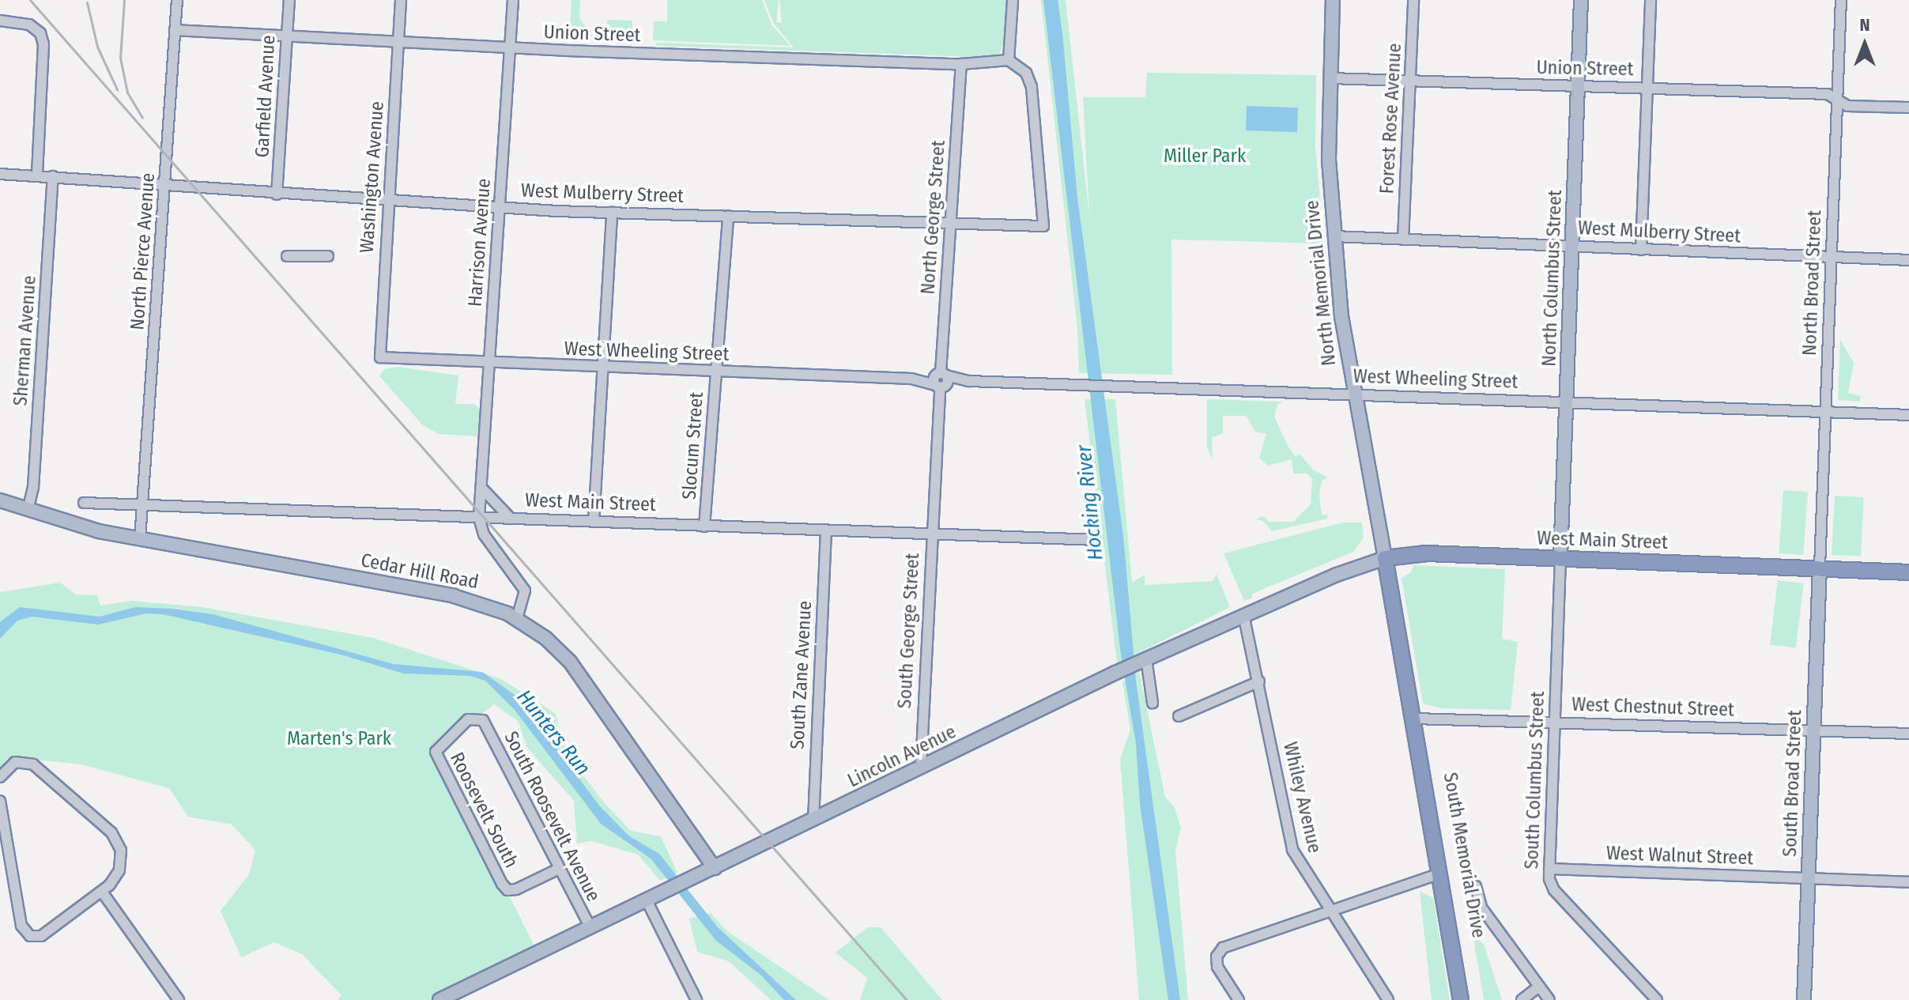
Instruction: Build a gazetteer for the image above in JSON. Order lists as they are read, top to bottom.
{
  "streets": {
    "highway": ["West Main Street", "South Memorial Drive"],
    "main road": [
      "North Columbus Street",
      "North Memorial Drive",
      "Cedar Hill Road",
      "Lincoln Avenue",
      "South Broad Street"
    ],
    "street": [
      "Union Street",
      "Garfield Avenue",
      "Forest Rose Avenue",
      "Washington Avenue",
      "West Mulberry Street",
      "North George Street",
      "Harrison Avenue",
      "North Pierce Avenue",
      "North Broad Street",
      "Sherman Avenue",
      "West Wheeling Street",
      "Slocum Street",
      "South George Street",
      "South Zane Avenue",
      "West Chestnut Street",
      "South Columbus Street",
      "Whiley Avenue",
      "Roosevelt South",
      "South Roosevelt Avenue",
      "West Walnut Street"
    ]
  },
  "crossings": [
    ["Union Street", "Garfield Avenue"],
    ["Union Street", "Forest Rose Avenue"],
    ["Union Street", "Washington Avenue"],
    ["Union Street", "West Mulberry Street"],
    ["Union Street", "North George Street"],
    ["Union Street", "Harrison Avenue"],
    ["Union Street", "North Pierce Avenue"],
    ["Union Street", "North Columbus Street"],
    ["Union Street", "North Memorial Drive"],
    ["Union Street", "North Broad Street"],
    ["Garfield Avenue", "West Mulberry Street"],
    ["Forest Rose Avenue", "West Mulberry Street"],
    ["Washington Avenue", "West Mulberry Street"],
    ["Washington Avenue", "West Wheeling Street"],
    ["West Mulberry Street", "North George Street"],
    ["West Mulberry Street", "Harrison Avenue"],
    ["West Mulberry Street", "North Pierce Avenue"],
    ["West Mulberry Street", "North Columbus Street"],
    ["West Mulberry Street", "North Memorial Drive"],
    ["West Mulberry Street", "North Broad Street"],
    ["West Mulberry Street", "Sherman Avenue"],
    ["West Mulberry Street", "Slocum Street"],
    ["North George Street", "West Wheeling Street"],
    ["North George Street", "West Main Street"],
    ["North George Street", "South George Street"],
    ["Harrison Avenue", "West Wheeling Street"],
    ["Harrison Avenue", "West Main Street"],
    ["Harrison Avenue", "Cedar Hill Road"],
    ["North Pierce Avenue", "West Main Street"],
    ["North Pierce Avenue", "Cedar Hill Road"],
    ["North Columbus Street", "West Wheeling Street"],
    ["North Columbus Street", "West Main Street"],
    ["North Columbus Street", "South Columbus Street"],
    ["North Memorial Drive", "West Wheeling Street"],
    ["North Memorial Drive", "West Main Street"],
    ["North Memorial Drive", "Lincoln Avenue"],
    ["North Memorial Drive", "South Memorial Drive"],
    ["North Broad Street", "West Wheeling Street"],
    ["North Broad Street", "West Main Street"],
    ["North Broad Street", "South Broad Street"],
    ["Sherman Avenue", "Cedar Hill Road"],
    ["West Wheeling Street", "Slocum Street"],
    ["Slocum Street", "West Main Street"],
    ["West Main Street", "South George Street"],
    ["West Main Street", "South Zane Avenue"],
    ["West Main Street", "Lincoln Avenue"],
    ["West Main Street", "South Columbus Street"],
    ["West Main Street", "South Broad Street"],
    ["West Main Street", "South Memorial Drive"],
    ["Cedar Hill Road", "Lincoln Avenue"],
    ["South George Street", "Lincoln Avenue"],
    ["South Zane Avenue", "Lincoln Avenue"],
    ["West Chestnut Street", "South Columbus Street"],
    ["West Chestnut Street", "South Broad Street"],
    ["West Chestnut Street", "South Memorial Drive"],
    ["Lincoln Avenue", "Whiley Avenue"],
    ["Lincoln Avenue", "South Roosevelt Avenue"],
    ["Lincoln Avenue", "South Memorial Drive"],
    ["South Columbus Street", "West Walnut Street"],
    ["South Broad Street", "West Walnut Street"],
    ["Roosevelt South", "South Roosevelt Avenue"]
  ],
  "water": ["Hocking River", "Hunters Run"],
  "parks": ["Miller Park", "Marten's Park"],
  "north": "top"
}
